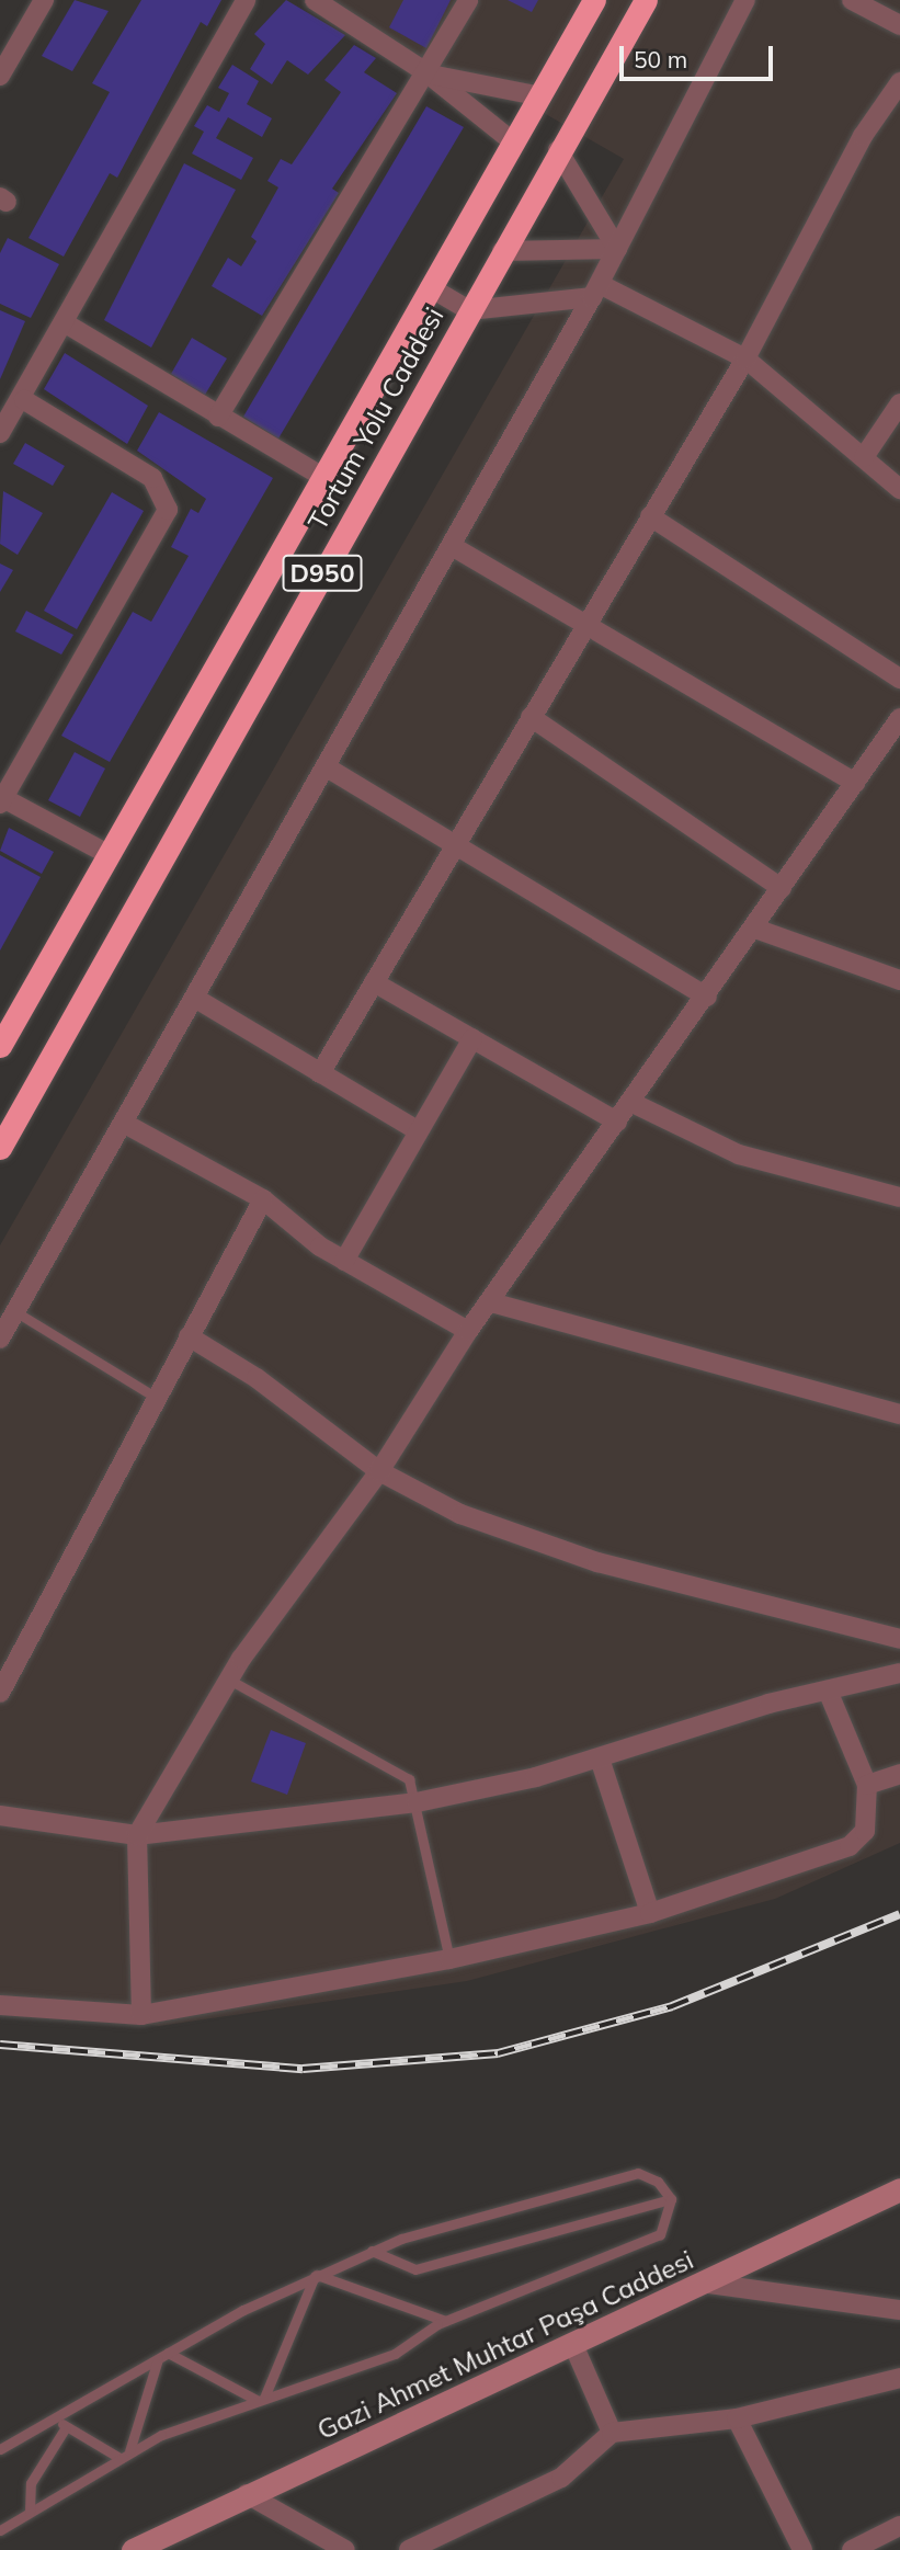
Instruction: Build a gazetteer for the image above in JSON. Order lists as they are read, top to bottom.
{
  "streets": {
    "highway": ["Tortum Yolu Caddesi", "D950"],
    "street": ["Gazi Ahmet Muhtar Paşa Caddesi"]
  },
  "scale_bar": "50 m"
}
